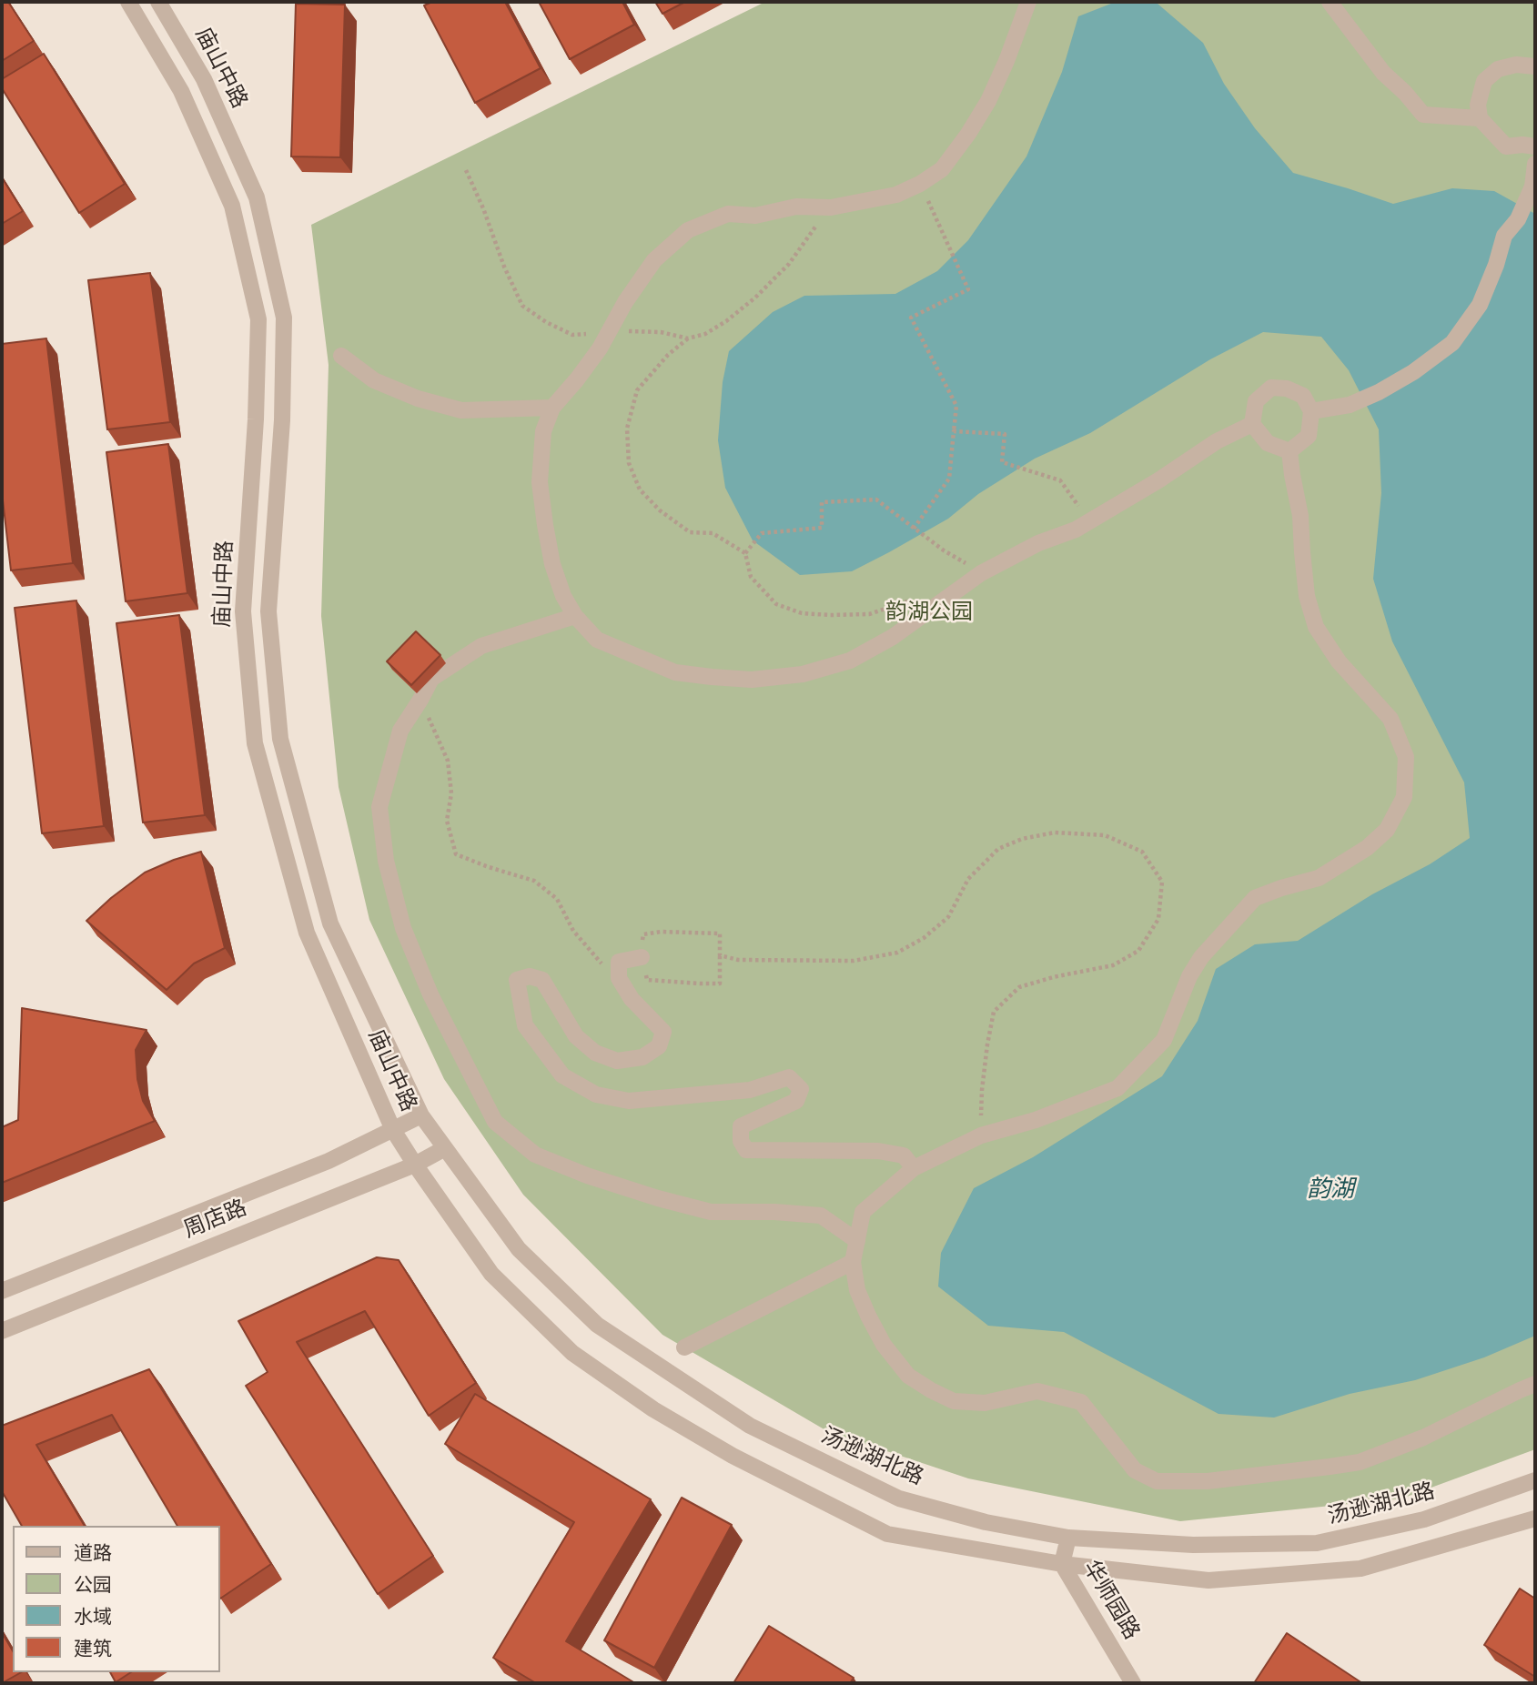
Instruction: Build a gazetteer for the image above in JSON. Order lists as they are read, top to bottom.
{
  "streets": {
    "street": [
      "庙山中路",
      "周店路",
      "汤逊湖北路",
      "华师园路"
    ]
  },
  "crossings": [
    ["庙山中路", "周店路"],
    ["庙山中路", "汤逊湖北路"],
    ["周店路", "汤逊湖北路"],
    ["汤逊湖北路", "华师园路"]
  ],
  "water": ["韵湖"],
  "parks": ["韵湖公园"],
  "legend": [
    "道路",
    "公园",
    "水域",
    "建筑"
  ]
}
